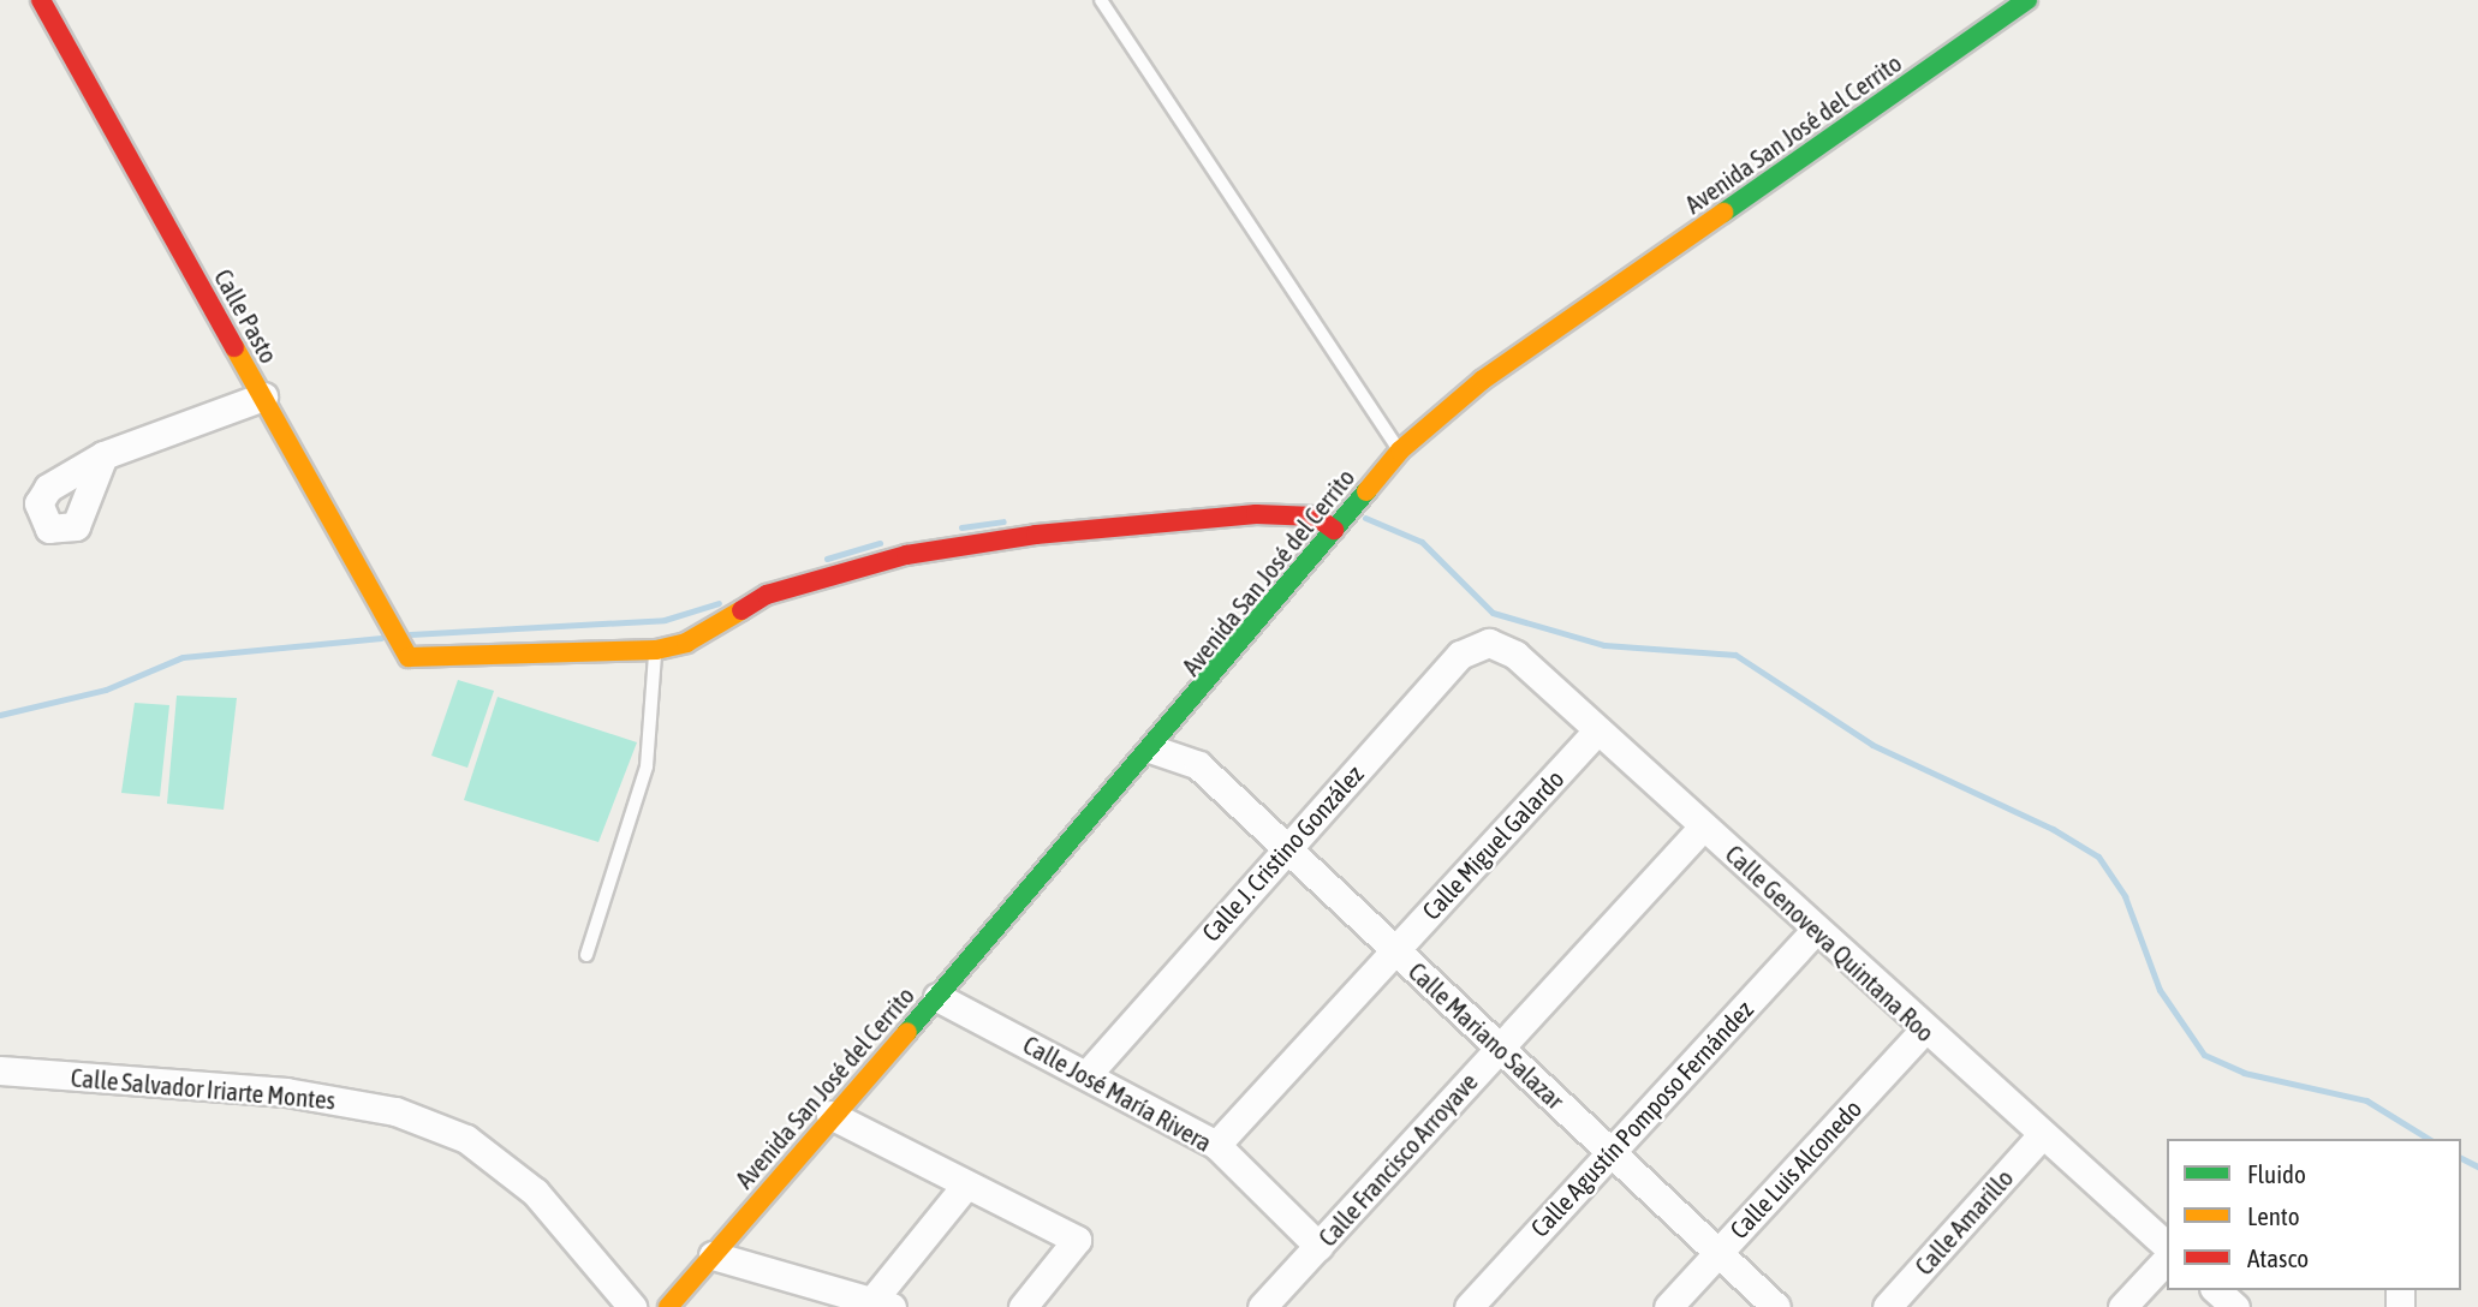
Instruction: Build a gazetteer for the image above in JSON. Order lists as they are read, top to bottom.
{
  "streets": {
    "street": [
      "Avenida San José del Cerrito",
      "Calle Pasto",
      "Calle Miguel Galardo",
      "Calle J. Cristino González",
      "Calle Genoveva Quintana Roo",
      "Calle Mariano Salazar",
      "Calle Salvador Iriarte Montes",
      "Calle José María Rivera",
      "Calle Agustín Pomposo Fernández",
      "Calle Francisco Arroyave",
      "Calle Luis Alconedo",
      "Calle Amarillo"
    ]
  },
  "crossings": [
    ["Avenida San José del Cerrito", "Calle Mariano Salazar"],
    ["Avenida San José del Cerrito", "Calle José María Rivera"],
    ["Calle Miguel Galardo", "Calle Genoveva Quintana Roo"],
    ["Calle Miguel Galardo", "Calle Mariano Salazar"],
    ["Calle Miguel Galardo", "Calle José María Rivera"],
    ["Calle J. Cristino González", "Calle Genoveva Quintana Roo"],
    ["Calle J. Cristino González", "Calle Mariano Salazar"],
    ["Calle J. Cristino González", "Calle José María Rivera"],
    ["Calle Genoveva Quintana Roo", "Calle Agustín Pomposo Fernández"],
    ["Calle Genoveva Quintana Roo", "Calle Francisco Arroyave"],
    ["Calle Genoveva Quintana Roo", "Calle Luis Alconedo"],
    ["Calle Genoveva Quintana Roo", "Calle Amarillo"],
    ["Calle Mariano Salazar", "Calle Agustín Pomposo Fernández"],
    ["Calle Mariano Salazar", "Calle Francisco Arroyave"],
    ["Calle Mariano Salazar", "Calle Luis Alconedo"],
    ["Calle José María Rivera", "Calle Francisco Arroyave"]
  ],
  "legend": ["Fluido", "Lento", "Atasco"]
}
